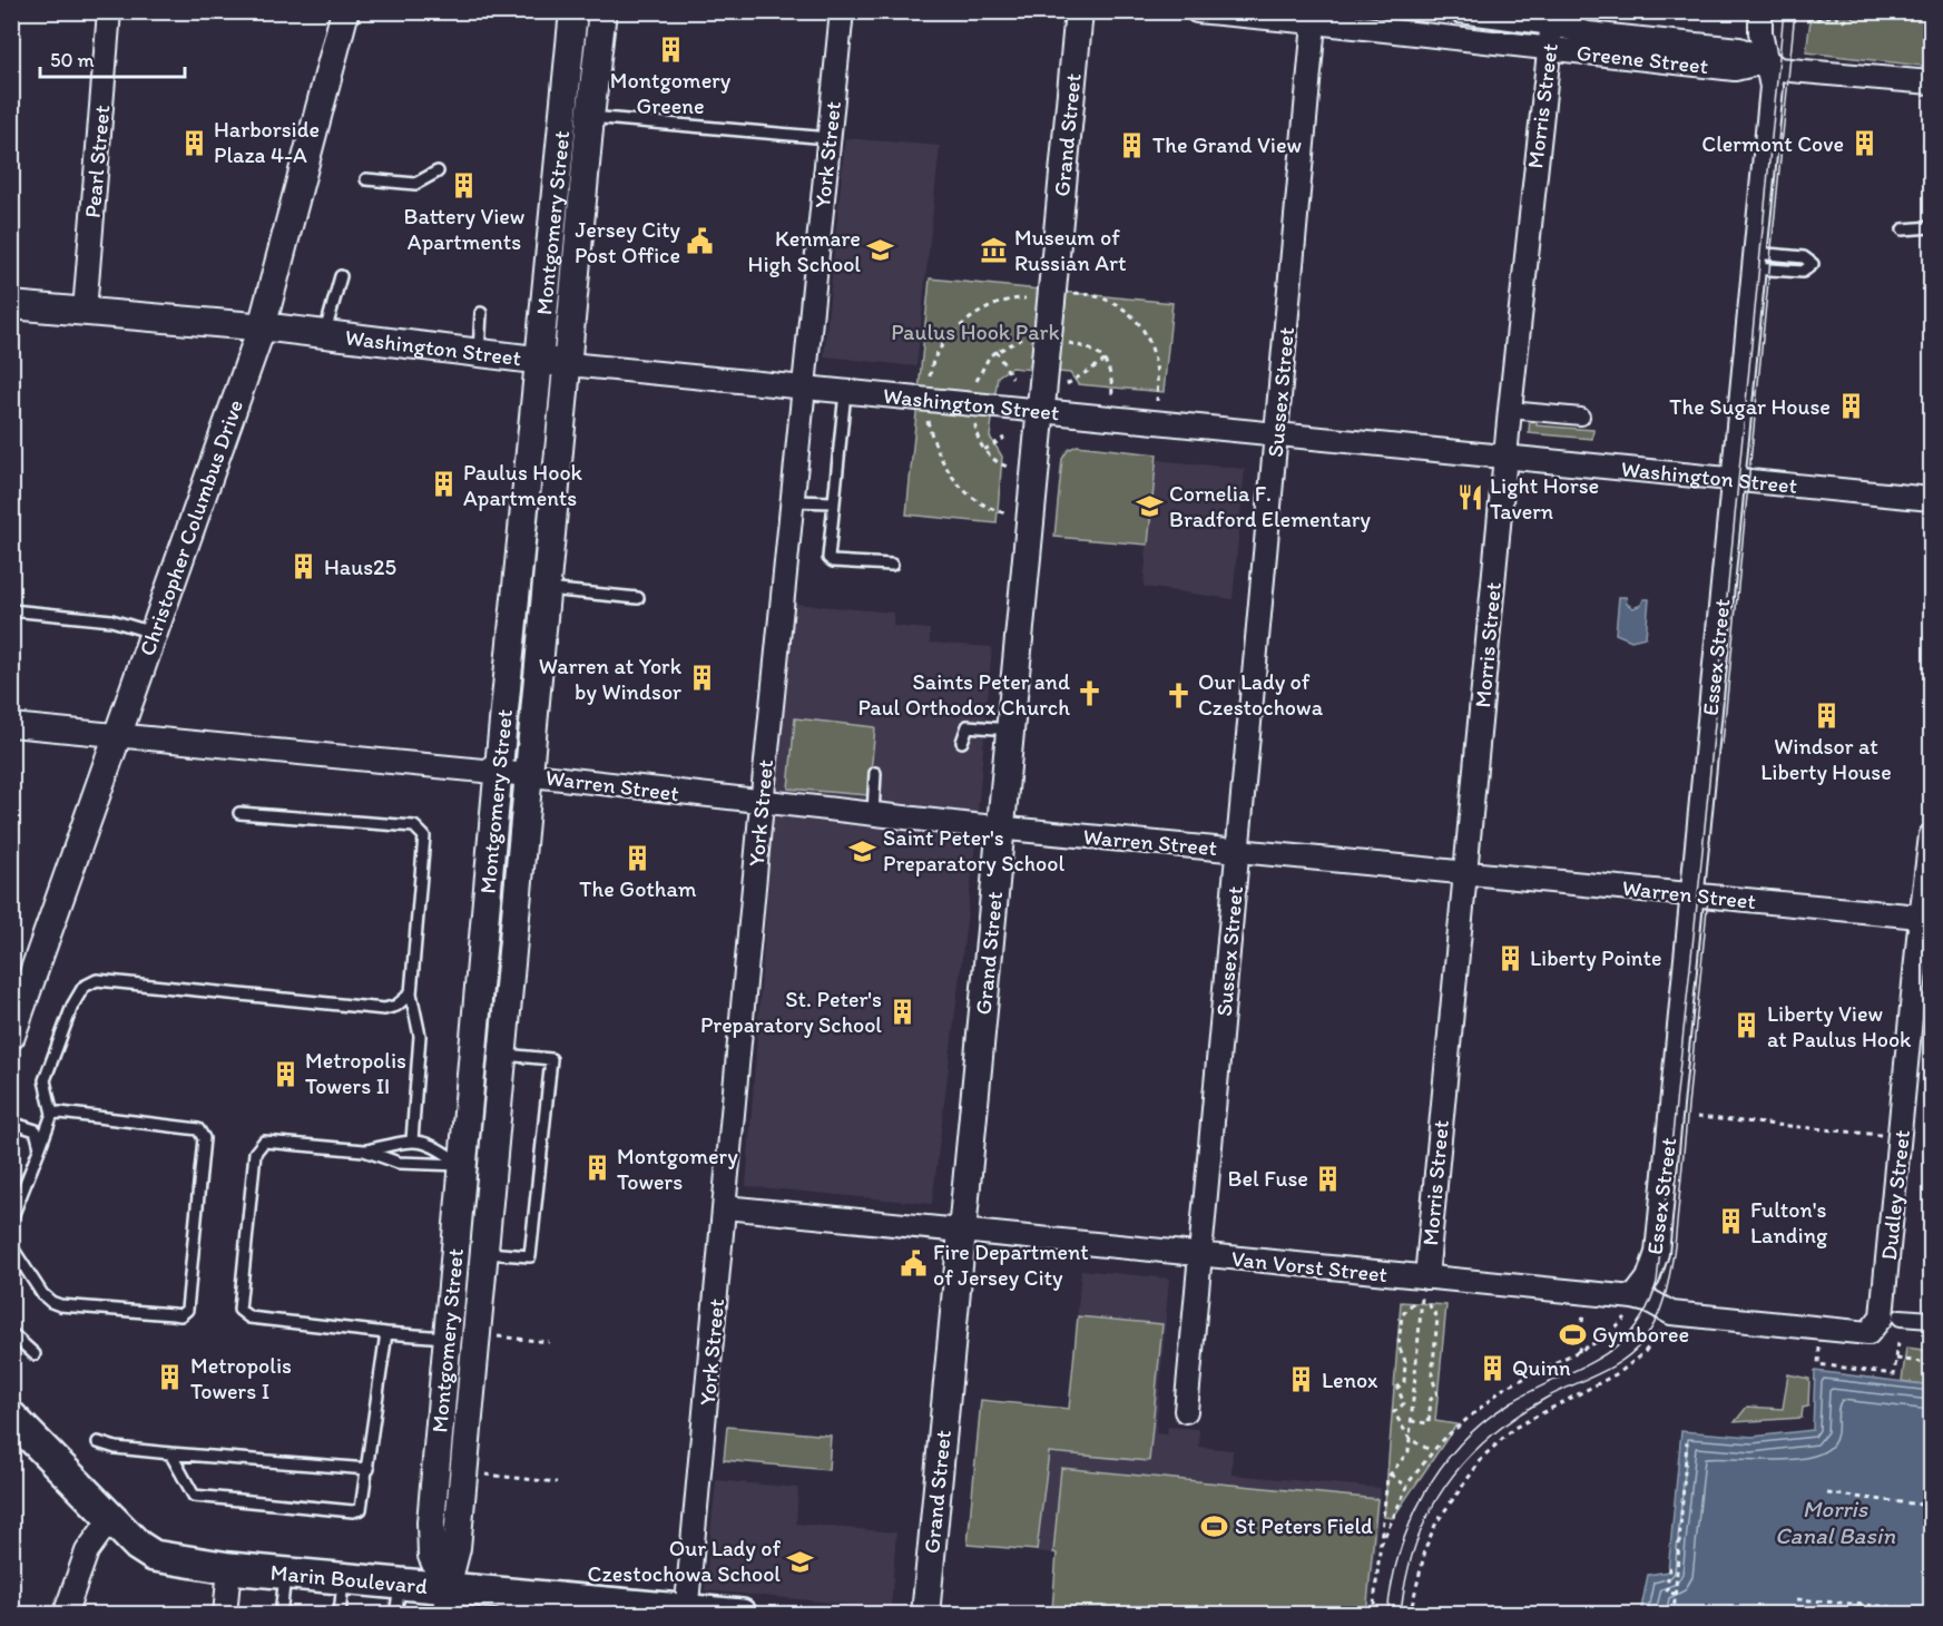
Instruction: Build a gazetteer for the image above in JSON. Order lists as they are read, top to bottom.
{
  "streets": {
    "main road": ["Marin Boulevard"],
    "street": [
      "Greene Street",
      "Morris Street",
      "Grand Street",
      "York Street",
      "Pearl Street",
      "Montgomery Street",
      "Washington Street",
      "Sussex Street",
      "Christopher Columbus Drive",
      "Essex Street",
      "Warren Street",
      "Dudley Street",
      "Van Vorst Street"
    ]
  },
  "crossings": [
    ["Greene Street", "Morris Street"],
    ["Greene Street", "Sussex Street"],
    ["Greene Street", "Essex Street"],
    ["Morris Street", "Washington Street"],
    ["Morris Street", "Warren Street"],
    ["Morris Street", "Van Vorst Street"],
    ["Grand Street", "Washington Street"],
    ["Grand Street", "Warren Street"],
    ["Grand Street", "Van Vorst Street"],
    ["York Street", "Washington Street"],
    ["York Street", "Warren Street"],
    ["York Street", "Van Vorst Street"],
    ["York Street", "Marin Boulevard"],
    ["Pearl Street", "Washington Street"],
    ["Montgomery Street", "Washington Street"],
    ["Montgomery Street", "Warren Street"],
    ["Montgomery Street", "Marin Boulevard"],
    ["Washington Street", "Sussex Street"],
    ["Washington Street", "Christopher Columbus Drive"],
    ["Washington Street", "Essex Street"],
    ["Sussex Street", "Warren Street"],
    ["Sussex Street", "Van Vorst Street"],
    ["Christopher Columbus Drive", "Warren Street"],
    ["Essex Street", "Warren Street"],
    ["Essex Street", "Van Vorst Street"],
    ["Warren Street", "Dudley Street"],
    ["Dudley Street", "Van Vorst Street"]
  ],
  "water": ["Morris Canal Basin"],
  "parks": ["Paulus Hook Park"],
  "places": {
    "building": [
      "Montgomery Greene",
      "Harborside Plaza 4-A",
      "Clermont Cove",
      "The Grand View",
      "Battery View Apartments",
      "The Sugar House",
      "Paulus Hook Apartments",
      "Haus25",
      "Warren at York by Windsor",
      "Windsor at Liberty House",
      "The Gotham",
      "Liberty Pointe",
      "St. Peter's Preparatory School",
      "Liberty View at Paulus Hook",
      "Metropolis Towers II",
      "Montgomery Towers",
      "Bel Fuse",
      "Fulton's Landing",
      "Quinn",
      "Metropolis Towers I",
      "Lenox"
    ],
    "public building": ["Jersey City Post Office", "Fire Department of Jersey City"],
    "museum": ["Museum of Russian Art"],
    "school or university": [
      "Kenmare High School",
      "Cornelia F. Bradford Elementary",
      "Saint Peter's Preparatory School",
      "Our Lady of Czestochowa School"
    ],
    "restaurant": ["Light Horse Tavern"],
    "church": ["Saints Peter and Paul Orthodox Church", "Our Lady of Czestochowa"],
    "sports": ["Gymboree", "St Peters Field"]
  },
  "scale_bar": "50 m"
}
